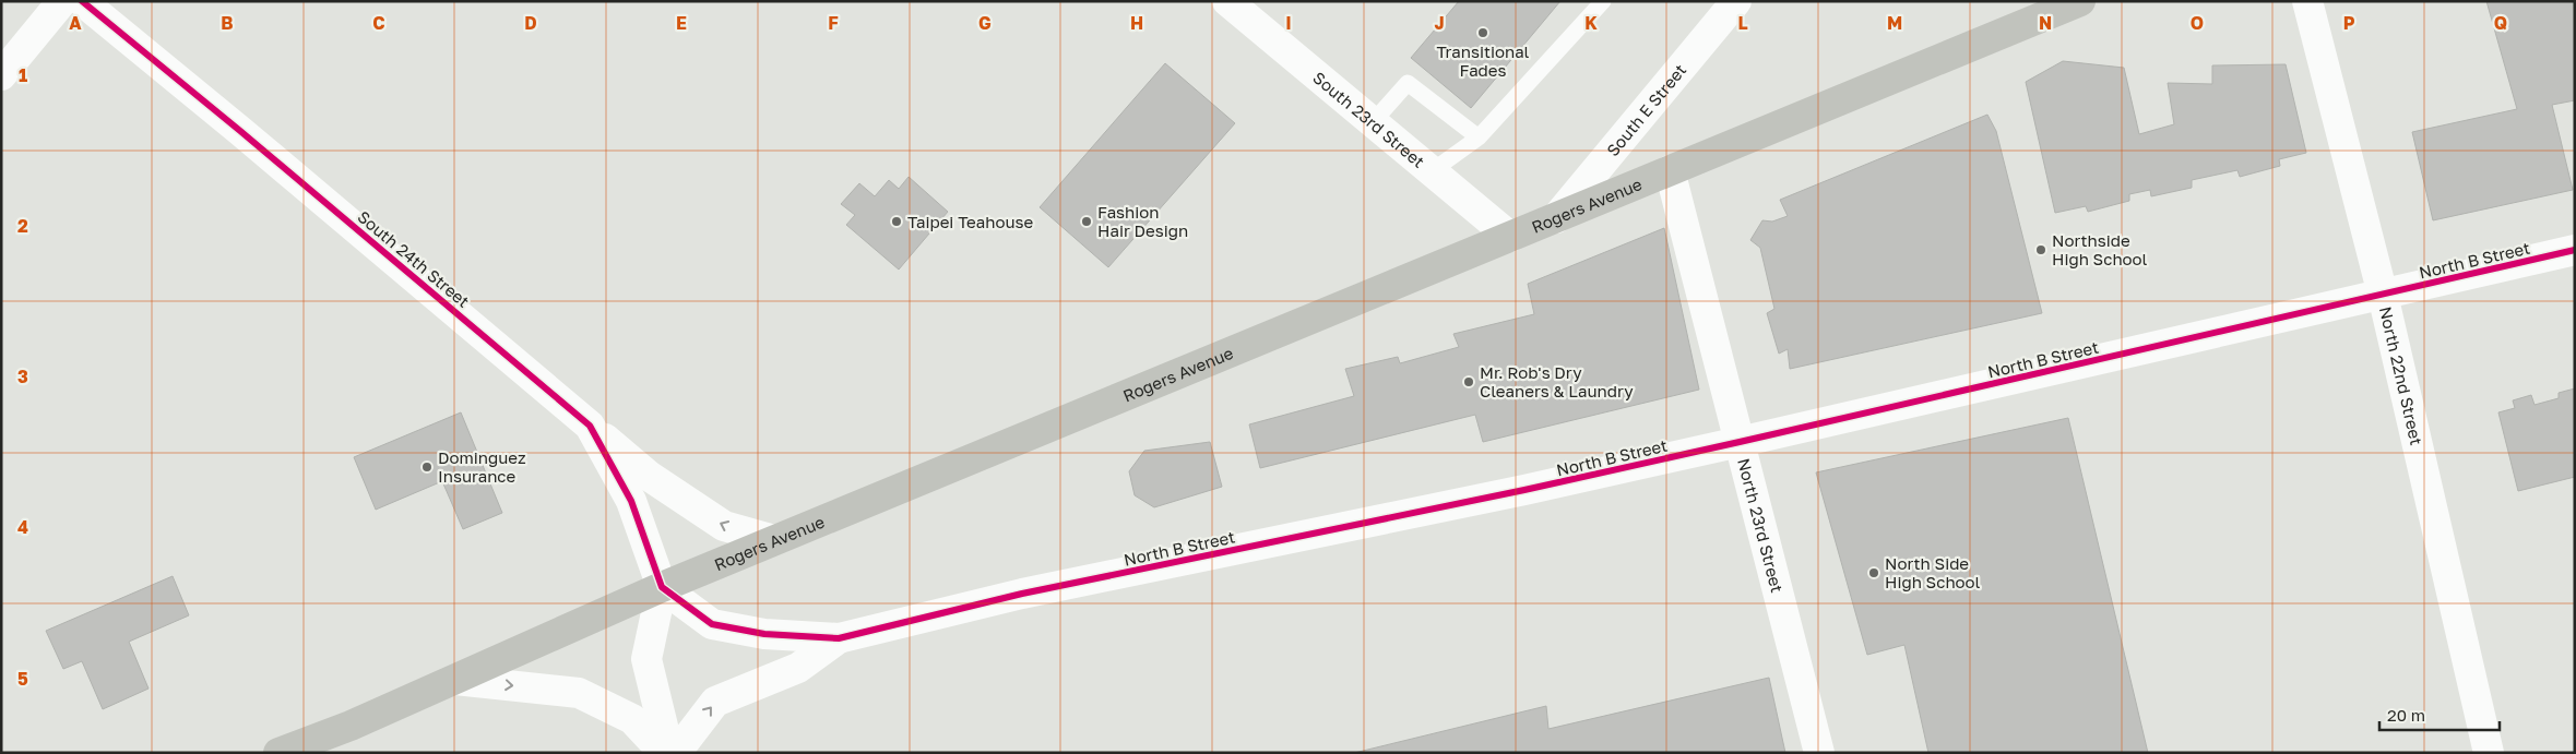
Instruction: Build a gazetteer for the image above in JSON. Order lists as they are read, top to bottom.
{
  "streets": {
    "main road": ["Rogers Avenue"],
    "street": [
      "South E Street",
      "South 23rd Street",
      "South 24th Street",
      "North B Street",
      "North 22nd Street",
      "North 23rd Street"
    ]
  },
  "crossings": [
    ["South E Street", "Rogers Avenue"],
    ["South 23rd Street", "Rogers Avenue"],
    ["Rogers Avenue", "South 24th Street"],
    ["Rogers Avenue", "North B Street"],
    ["Rogers Avenue", "North 23rd Street"],
    ["South 24th Street", "North B Street"],
    ["North B Street", "North 22nd Street"],
    ["North B Street", "North 23rd Street"]
  ],
  "places": [
    "Transitional Fades",
    "Taipei Teahouse",
    "Fashion Hair Design",
    "Northside High School",
    "Mr. Rob's Dry Cleaners & Laundry",
    "Dominguez Insurance",
    "North Side High School"
  ],
  "scale_bar": "20 m",
  "grid": {
    "columns": [
      "A",
      "B",
      "C",
      "D",
      "E",
      "F",
      "G",
      "H",
      "I",
      "J",
      "K",
      "L",
      "M",
      "N",
      "O",
      "P",
      "Q"
    ],
    "rows": [
      "1",
      "2",
      "3",
      "4",
      "5"
    ]
  }
}
